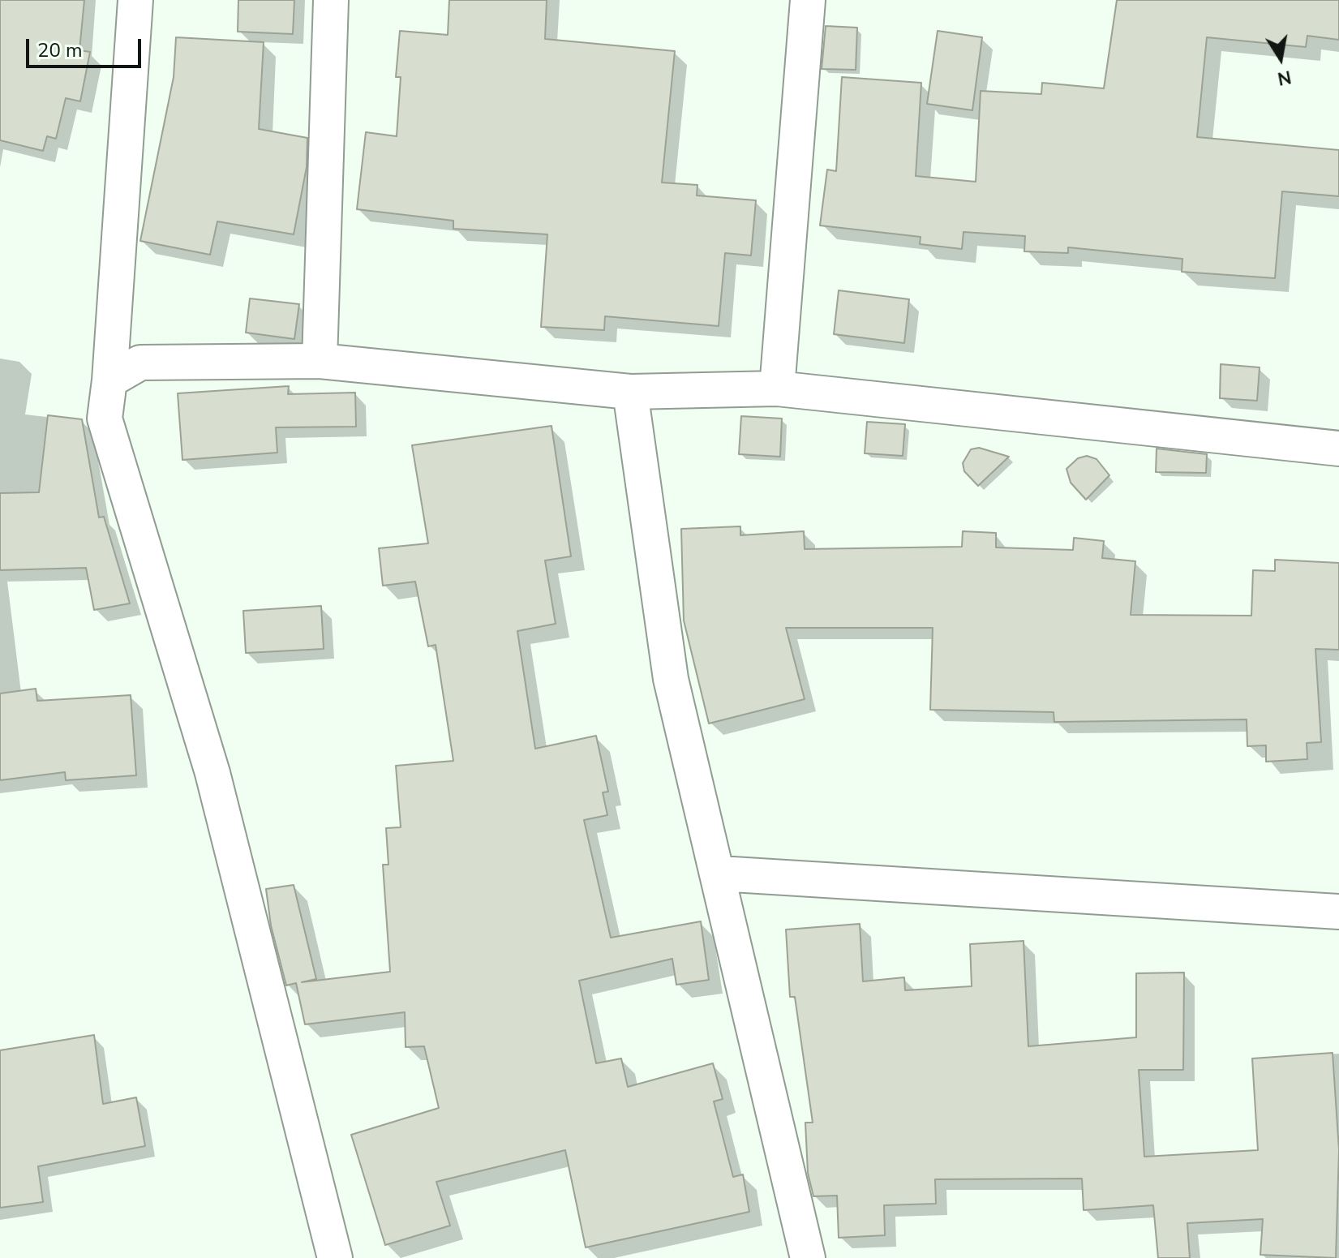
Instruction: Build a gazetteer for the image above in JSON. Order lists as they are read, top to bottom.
{
  "scale_bar": "20 m",
  "north": "bottom"
}
